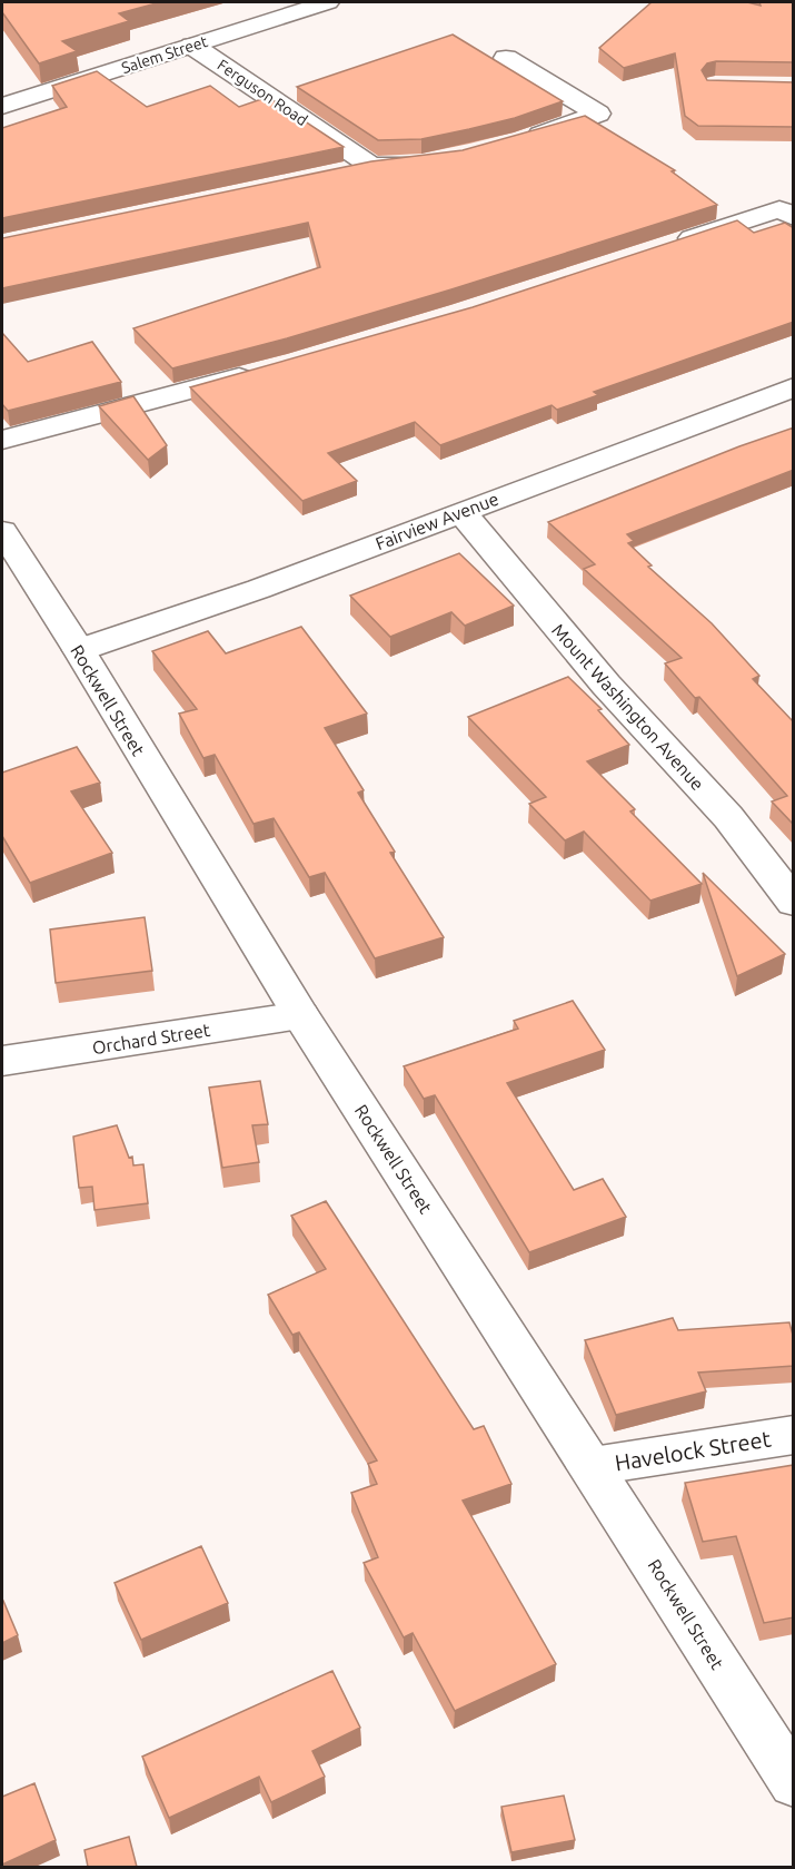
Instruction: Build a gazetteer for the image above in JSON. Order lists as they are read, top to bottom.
{
  "streets": {
    "street": [
      "Salem Street",
      "Ferguson Road",
      "Fairview Avenue",
      "Rockwell Street",
      "Mount Washington Avenue",
      "Orchard Street",
      "Havelock Street"
    ]
  },
  "crossings": [
    ["Salem Street", "Ferguson Road"],
    ["Fairview Avenue", "Rockwell Street"],
    ["Fairview Avenue", "Mount Washington Avenue"],
    ["Rockwell Street", "Orchard Street"],
    ["Rockwell Street", "Havelock Street"]
  ]
}
